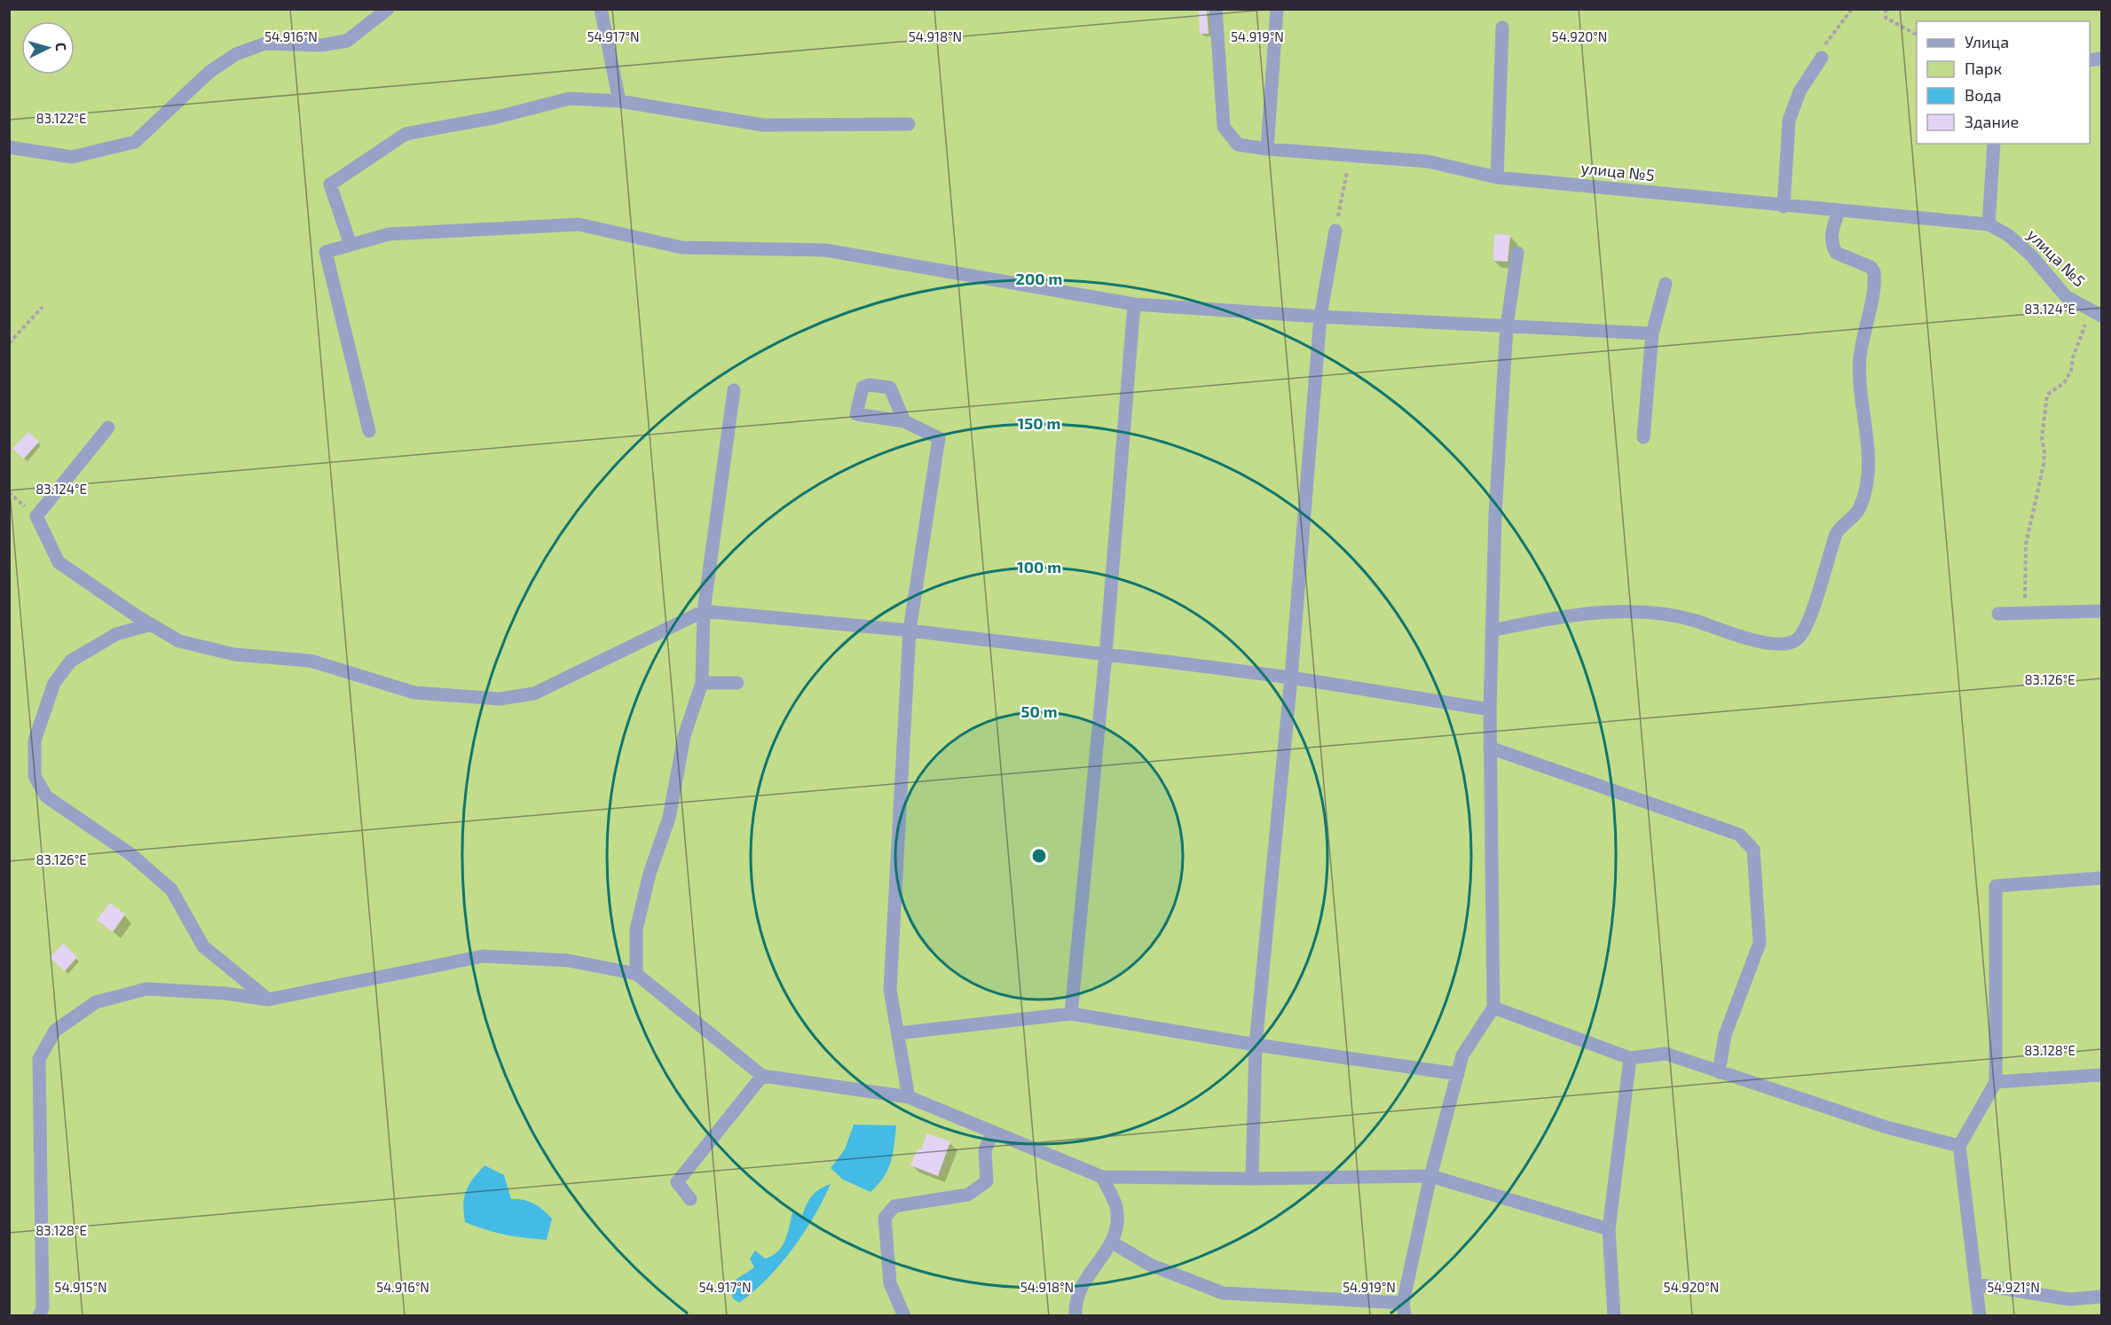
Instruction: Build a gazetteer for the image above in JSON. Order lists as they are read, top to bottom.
{
  "streets": {
    "street": ["улица №5"]
  },
  "legend": [
    "Улица",
    "Парк",
    "Вода",
    "Здание"
  ],
  "north": "right",
  "coordinates": [
    "54.916°N",
    "54.917°N",
    "54.918°N",
    "54.919°N",
    "54.920°N",
    "83.122°E",
    "83.124°E",
    "83.126°E",
    "83.128°E",
    "54.915°N",
    "54.921°N"
  ],
  "rings": [
    "200 m",
    "150 m",
    "100 m",
    "50 m"
  ]
}
